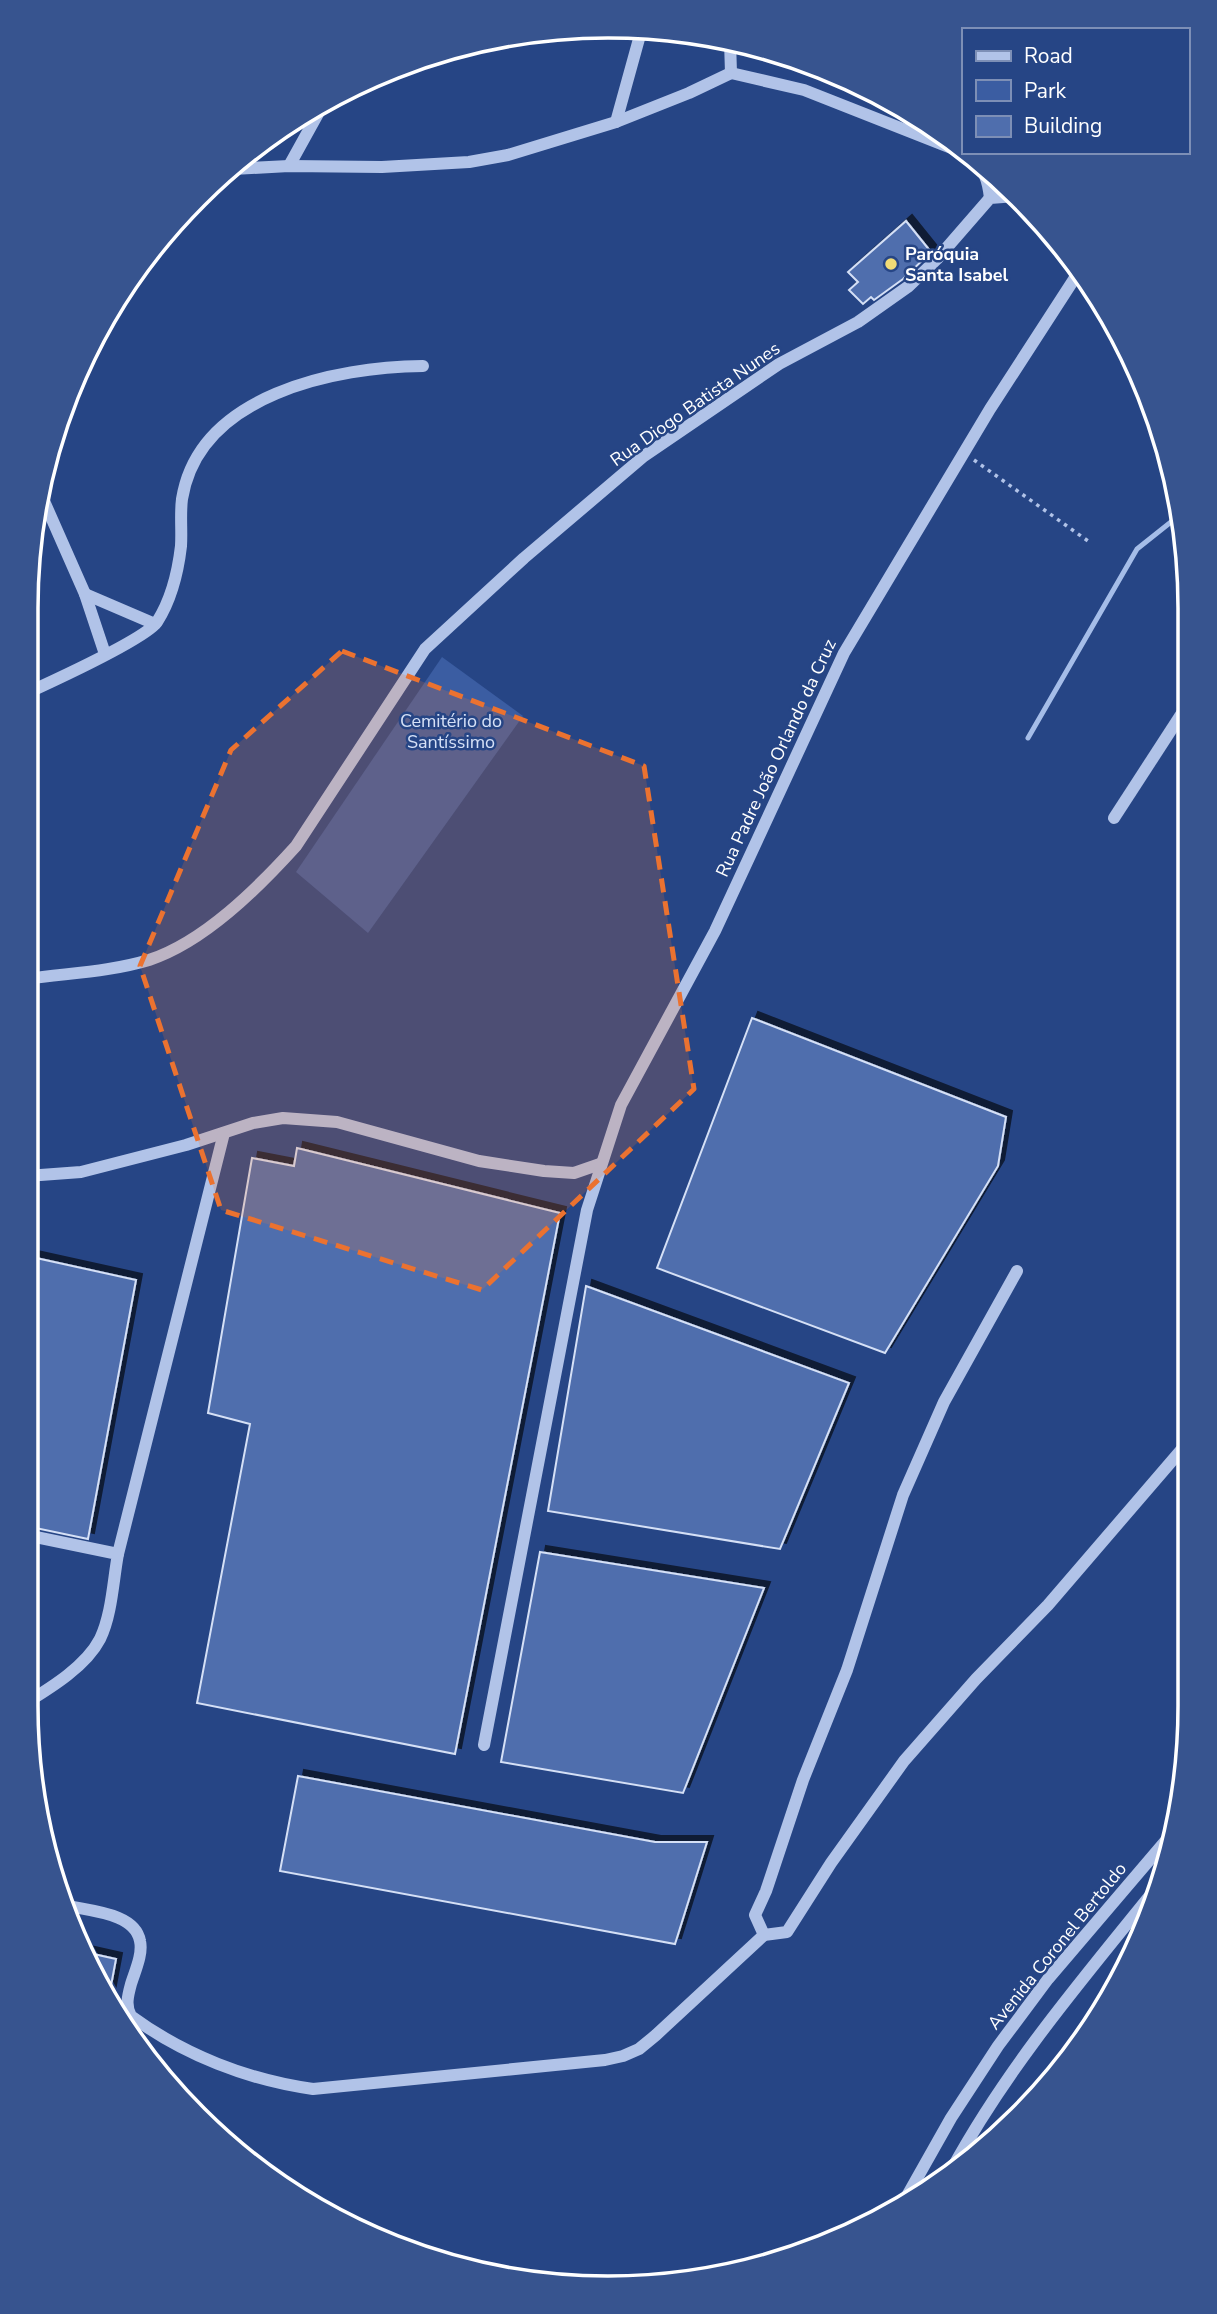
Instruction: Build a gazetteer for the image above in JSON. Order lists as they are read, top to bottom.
{
  "streets": {
    "street": ["Rua Diogo Batista Nunes", "Rua Padre João Orlando da Cruz", "Avenida Coronel Bertoldo"]
  },
  "parks": ["Cemitério do Santíssimo"],
  "places": ["Paróquia Santa Isabel"],
  "legend": ["Road", "Park", "Building"]
}
